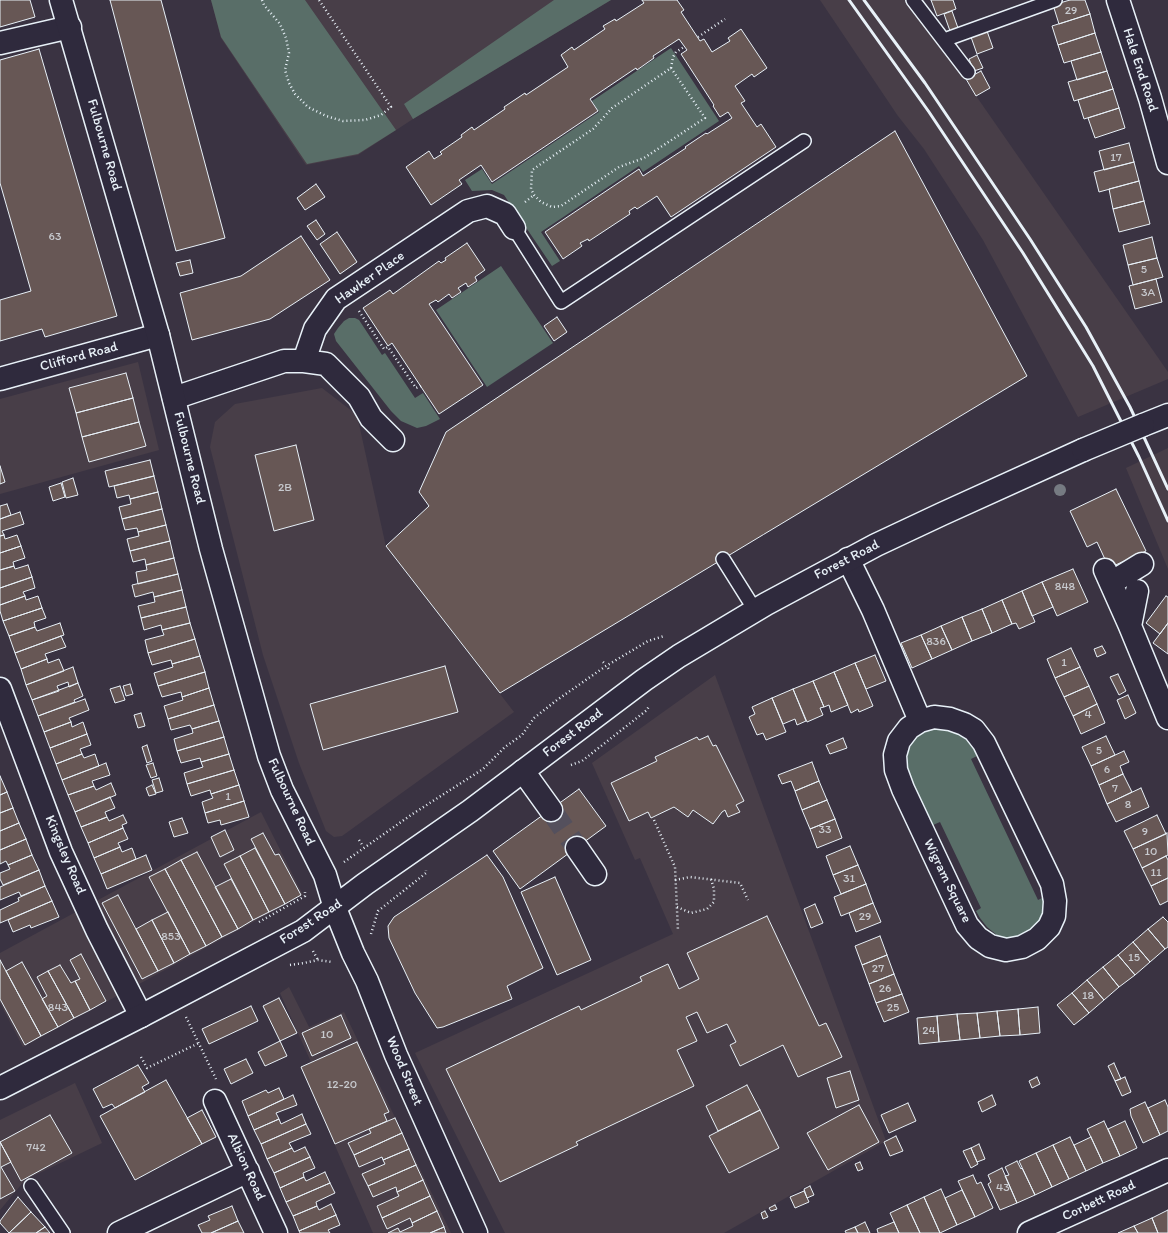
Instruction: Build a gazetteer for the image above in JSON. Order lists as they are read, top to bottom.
{
  "streets": {
    "street": [
      "Hale End Road",
      "Fulbourne Road",
      "Hawker Place",
      "Clifford Road",
      "Forest Road",
      "Kingsley Road",
      "Wigram Square",
      "Wood Street",
      "Albion Road",
      "Corbett Road"
    ]
  },
  "crossings": [
    ["Fulbourne Road", "Clifford Road"],
    ["Fulbourne Road", "Forest Road"],
    ["Fulbourne Road", "Wood Street"],
    ["Forest Road", "Kingsley Road"],
    ["Forest Road", "Wood Street"]
  ],
  "house_numbers": [
    "29",
    "17",
    "63",
    "5",
    "3A",
    "2B",
    "848",
    "836",
    "1",
    "4",
    "5",
    "6",
    "7",
    "1",
    "8",
    "33",
    "9",
    "10",
    "11",
    "31",
    "29",
    "853",
    "15",
    "27",
    "26",
    "18",
    "843",
    "25",
    "24",
    "10",
    "12-20",
    "742",
    "43"
  ]
}
